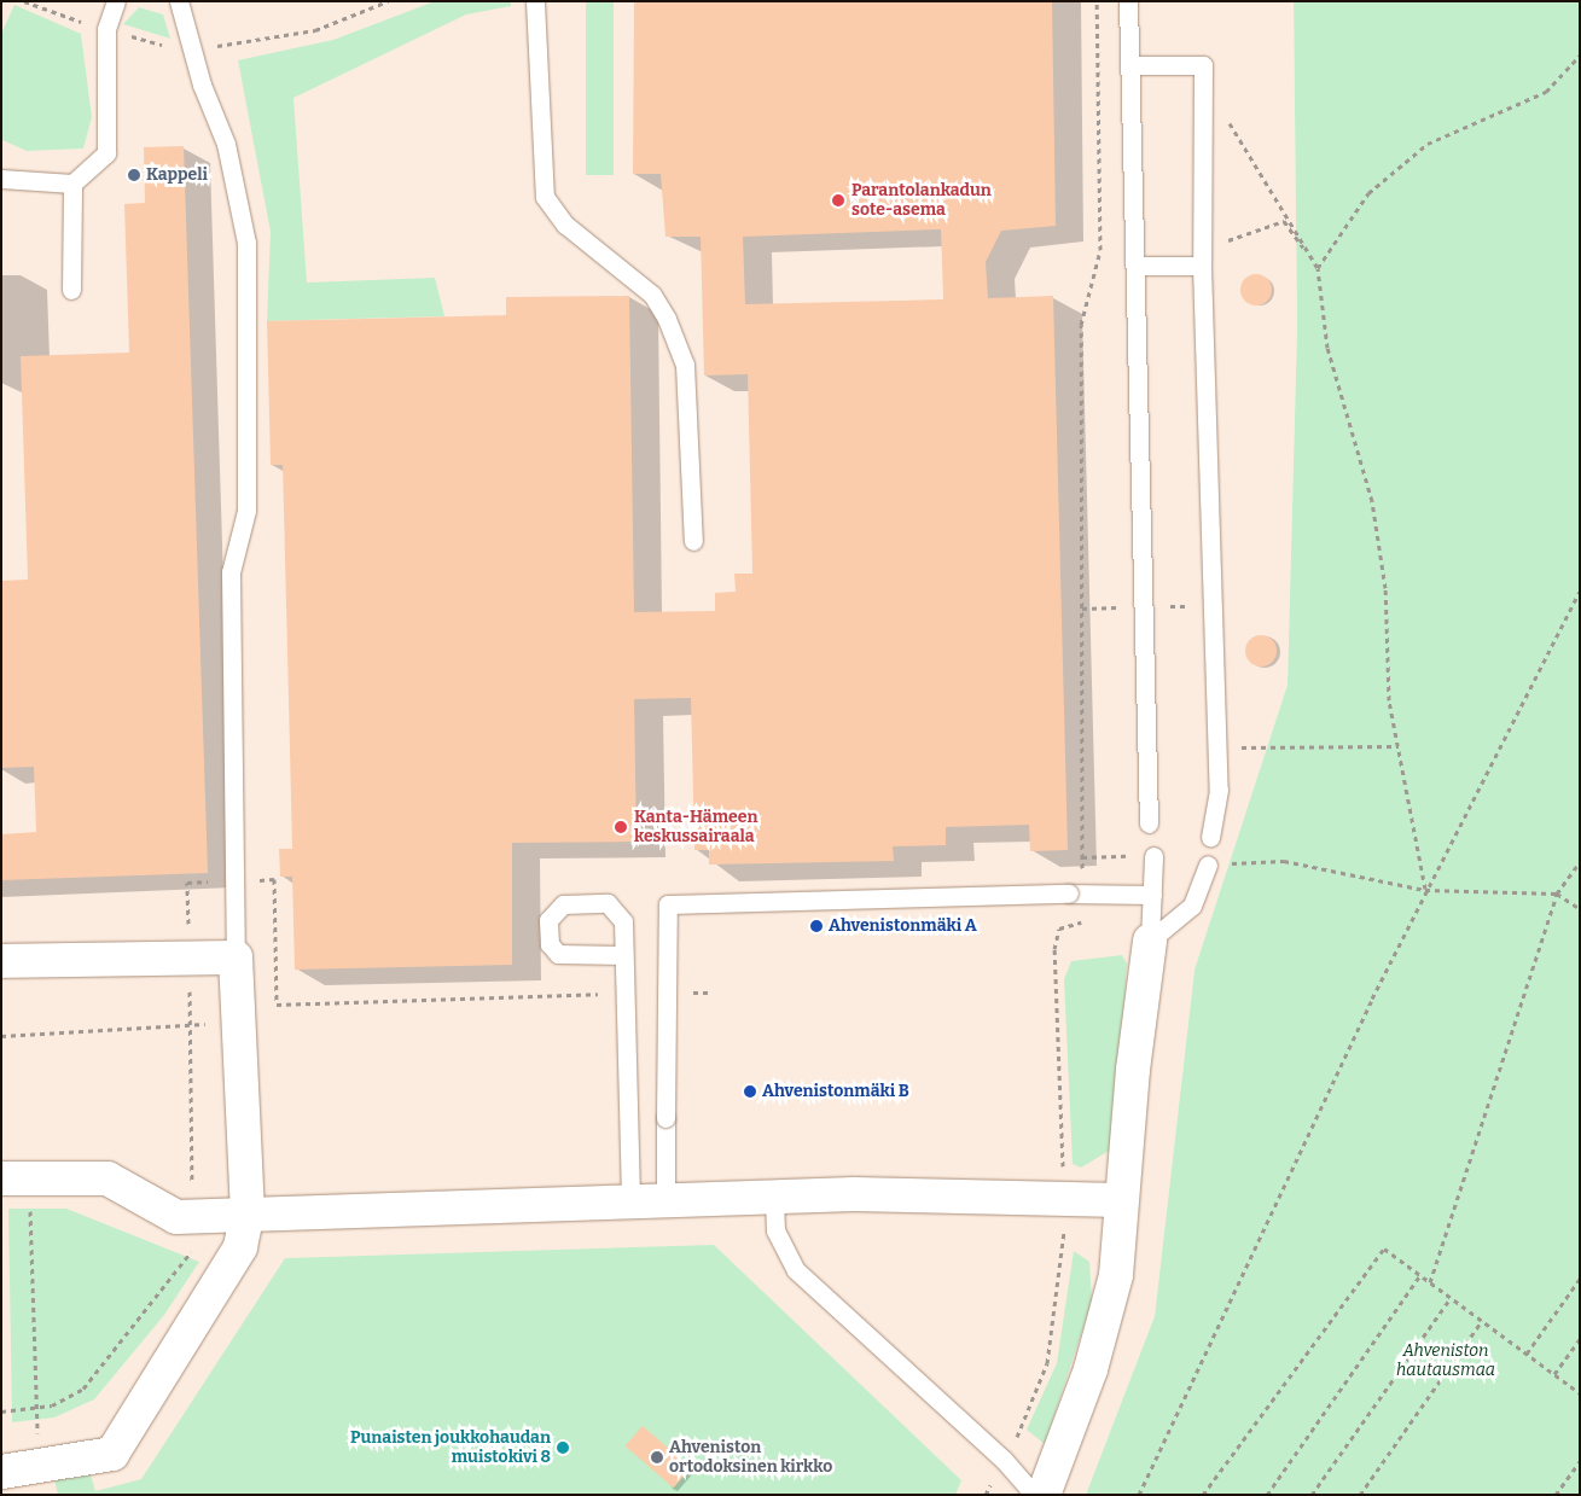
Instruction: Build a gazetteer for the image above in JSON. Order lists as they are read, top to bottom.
{
  "parks": ["Ahveniston hautausmaa"],
  "places": [
    "Kappeli",
    "Parantolankadun sote-asema",
    "Kanta-Hämeen keskussairaala",
    "Ahvenistonmäki A",
    "Ahvenistonmäki B",
    "Punaisten joukkohaudan muistokivi 8",
    "Ahveniston ortodoksinen kirkko"
  ]
}
